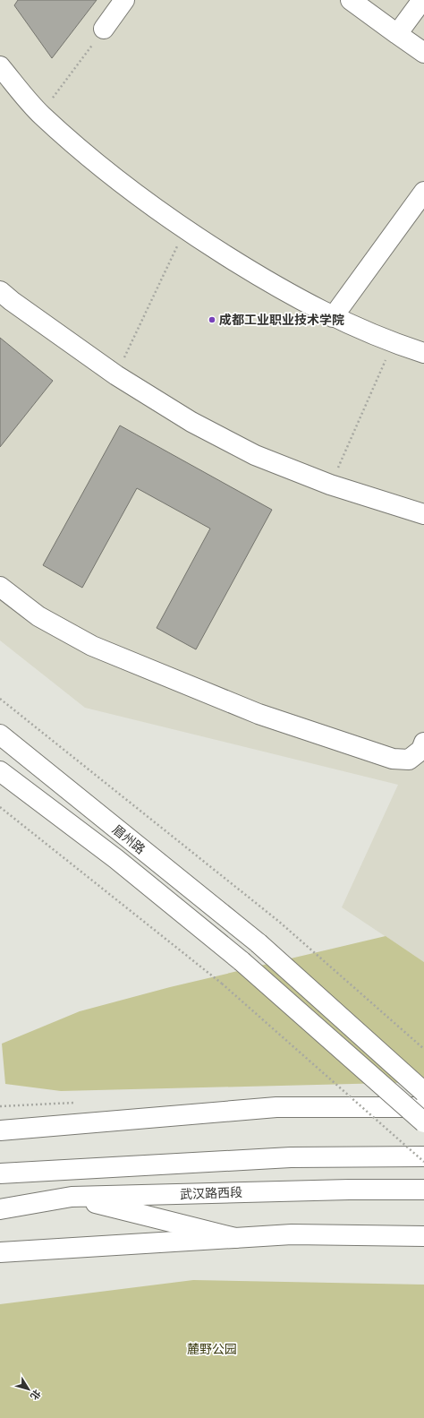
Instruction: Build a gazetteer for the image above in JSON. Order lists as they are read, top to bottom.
{
  "streets": {
    "main road": ["眉州路", "武汉路西段"]
  },
  "parks": ["麓野公园"],
  "places": ["成都工业职业技术学院"],
  "north": "bottom right"
}
